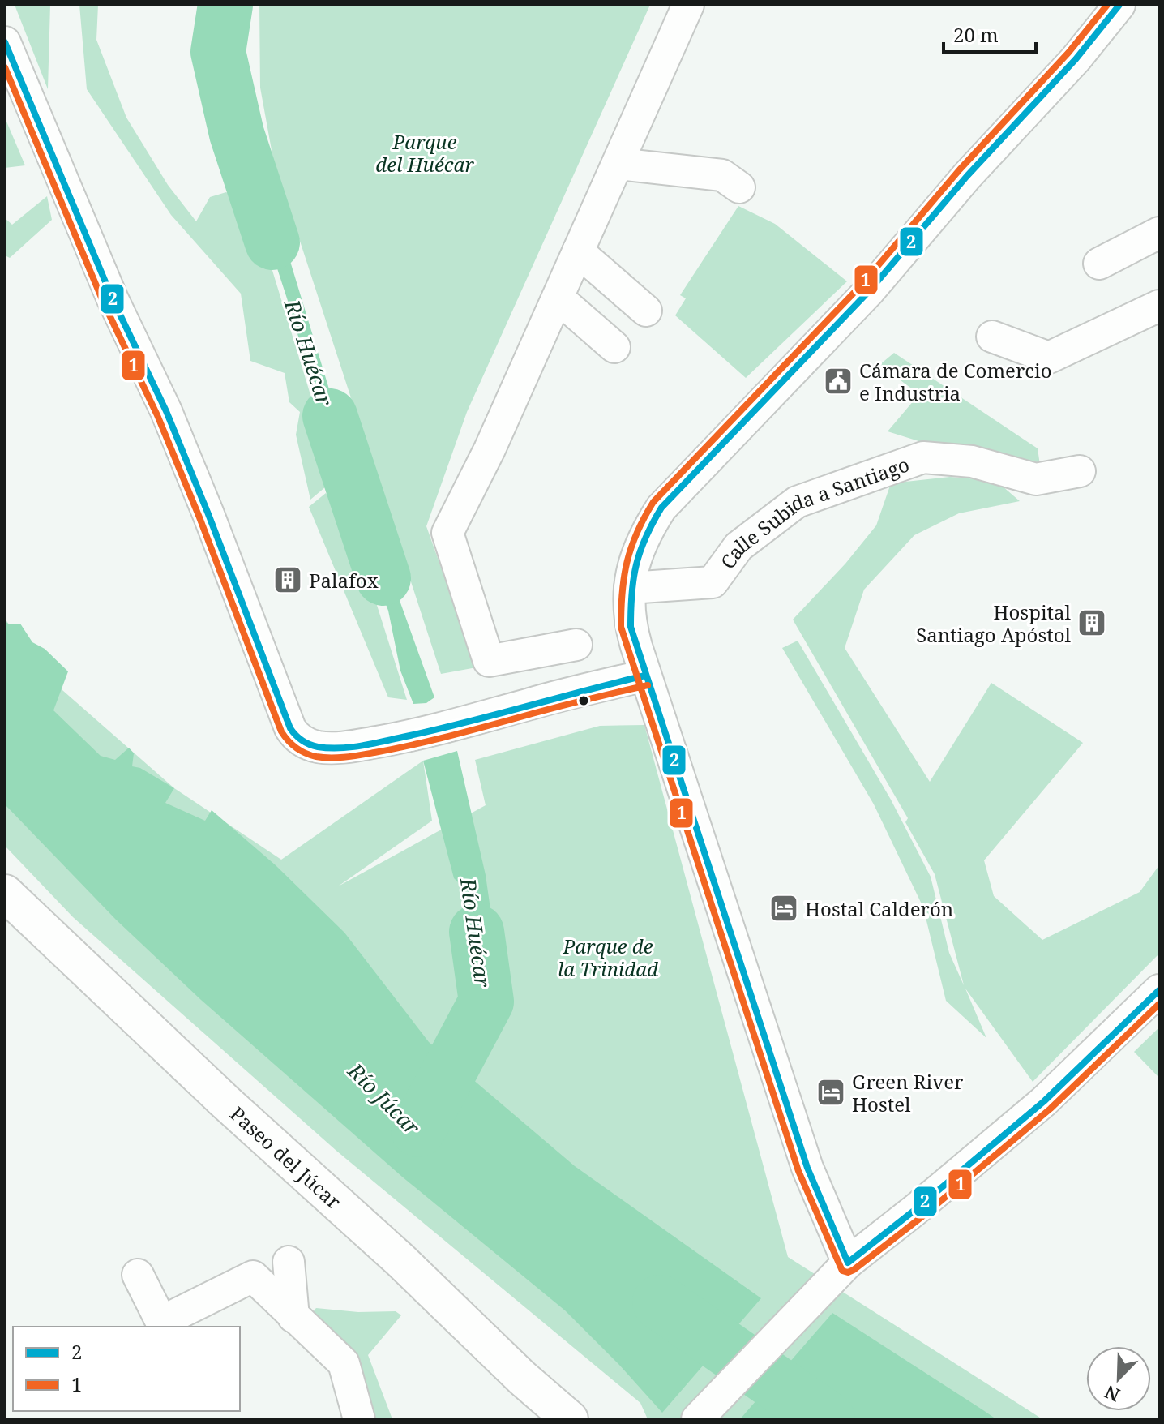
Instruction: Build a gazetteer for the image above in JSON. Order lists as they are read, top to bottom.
{
  "streets": {
    "main road": ["Paseo del Júcar"],
    "street": ["Calle Subida a Santiago"]
  },
  "water": ["Río Huécar", "Río Júcar"],
  "parks": ["Parque del Huécar", "Parque de la Trinidad"],
  "places": {
    "public building": ["Cámara de Comercio e Industria"],
    "building": ["Palafox", "Hospital Santiago Apóstol"],
    "hotel": ["Hostal Calderón", "Green River Hostel"]
  },
  "lines": ["transit line 2", "transit line 1"],
  "legend": ["2", "1"],
  "scale_bar": "20 m",
  "north": "bottom left"
}
